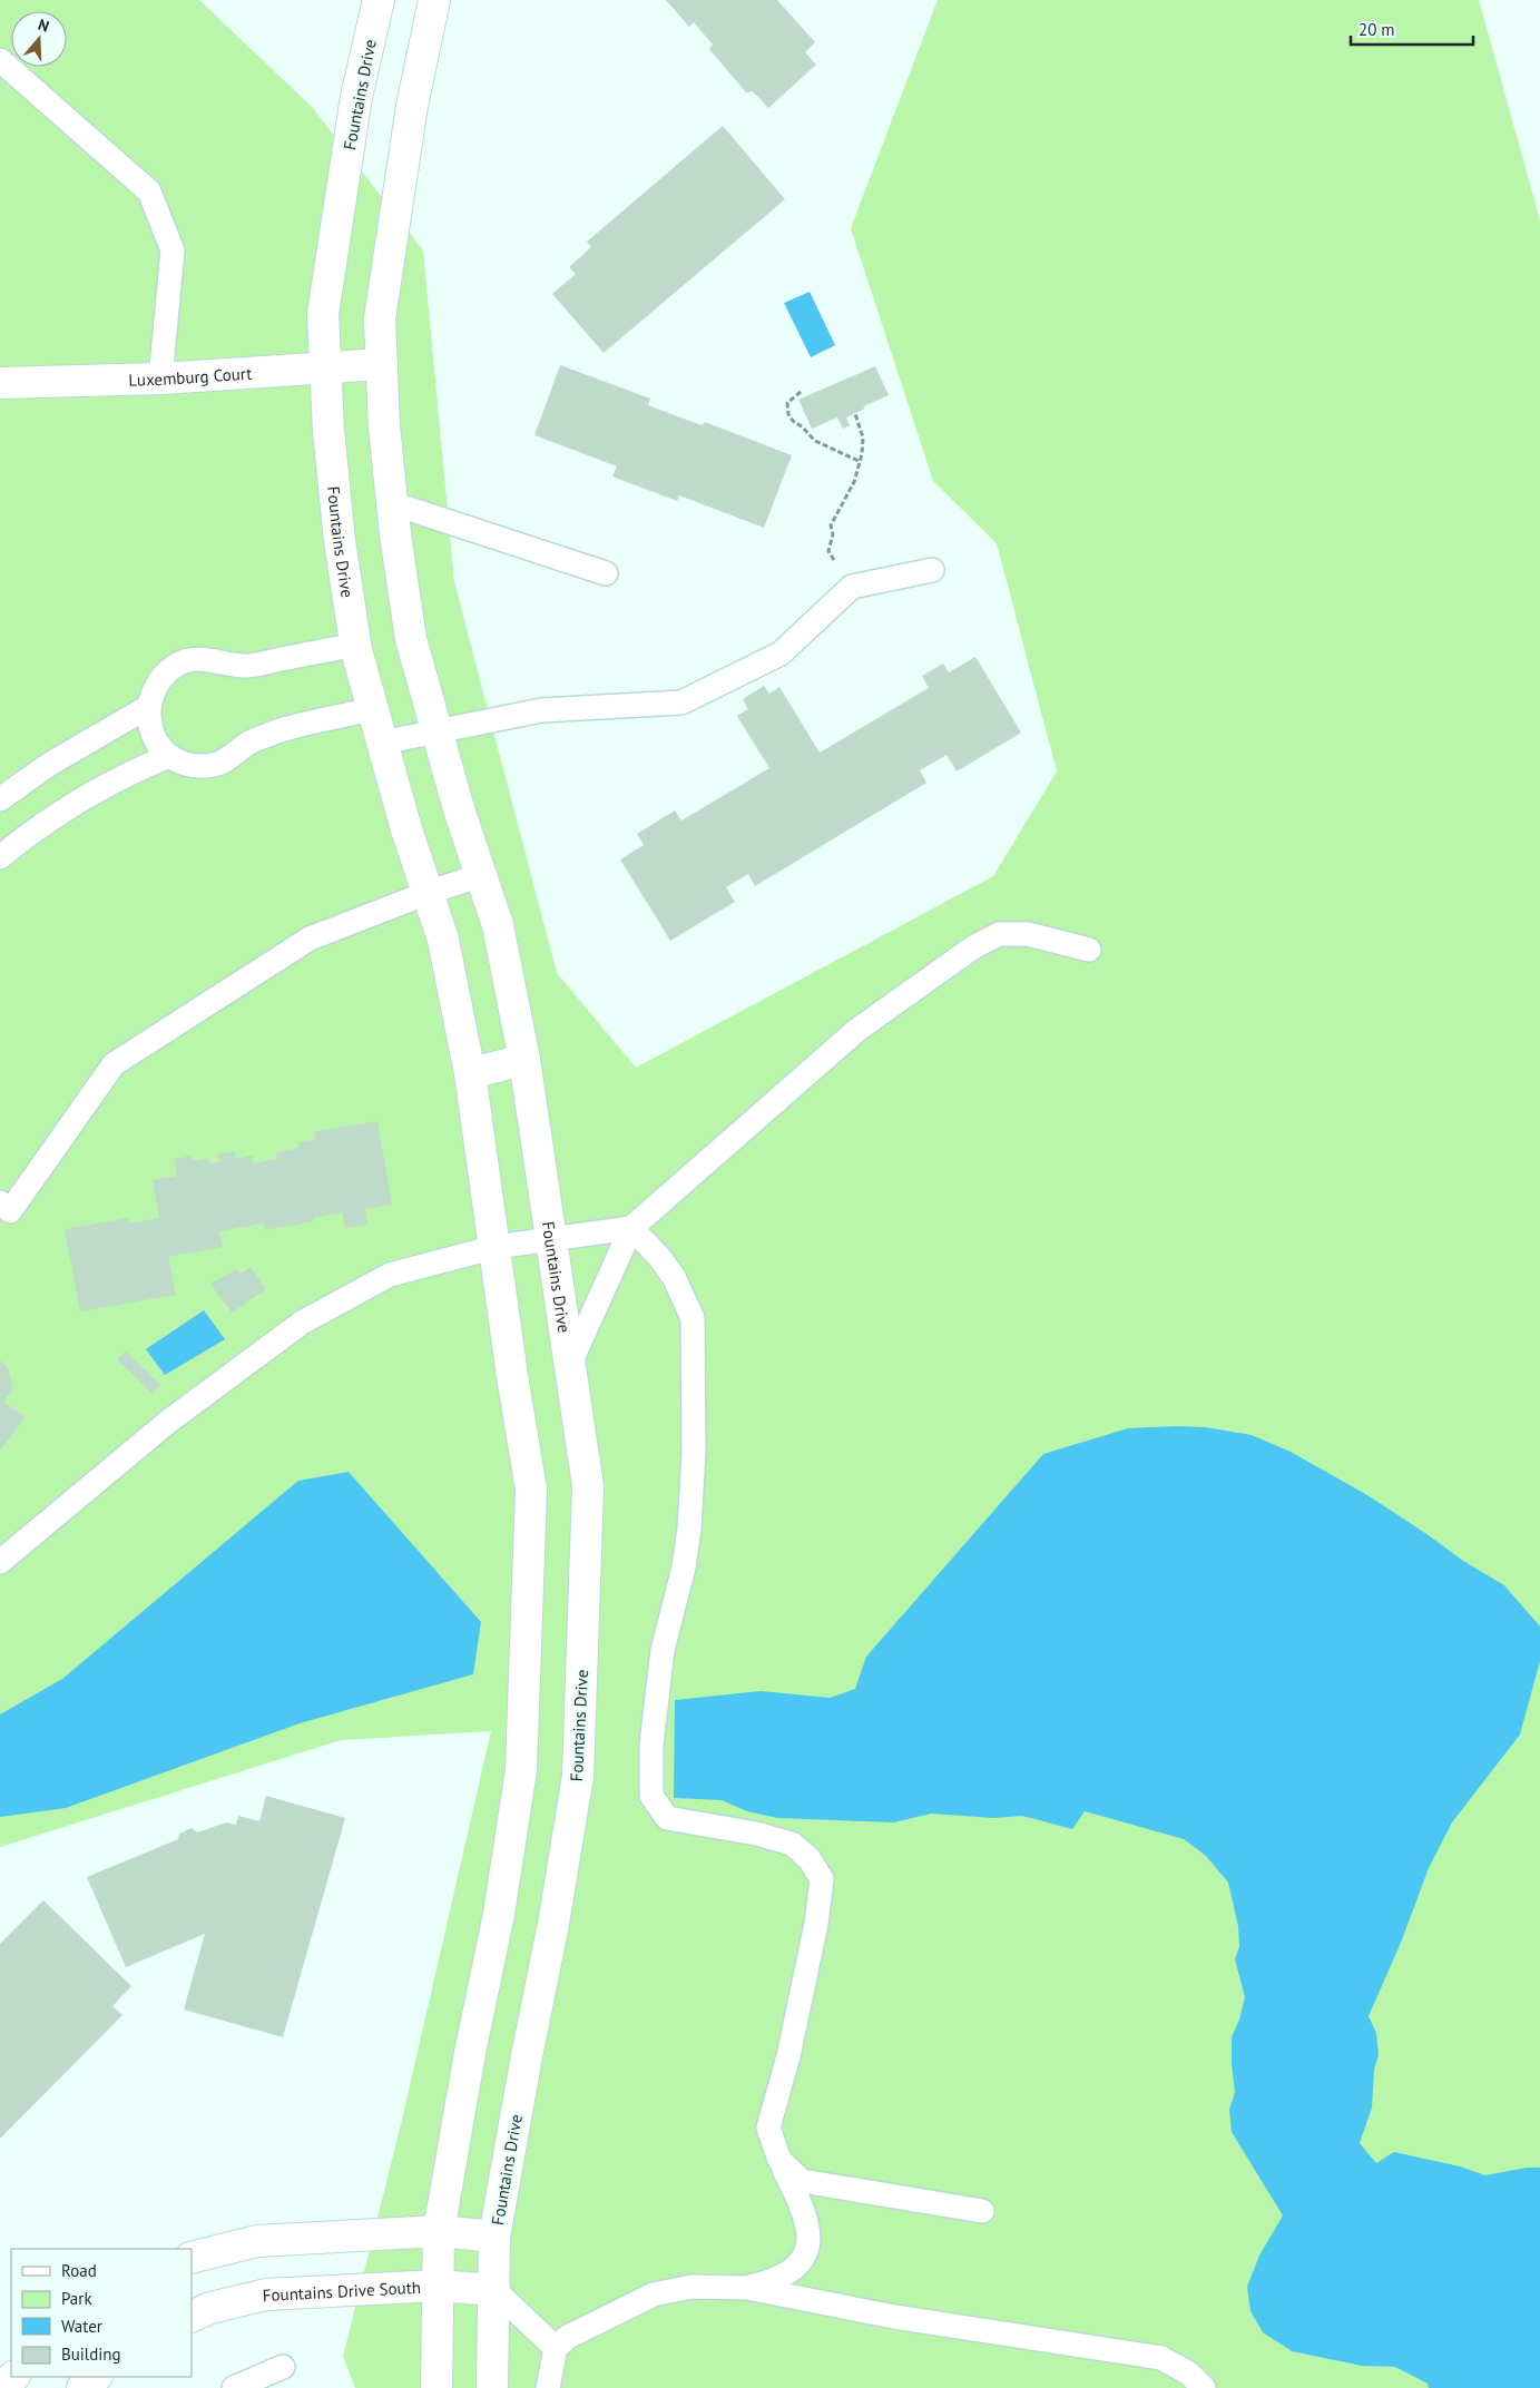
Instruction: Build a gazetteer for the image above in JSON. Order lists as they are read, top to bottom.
{
  "streets": {
    "street": ["Fountains Drive", "Luxemburg Court", "Fountains Drive South"]
  },
  "crossings": [
    ["Fountains Drive", "Luxemburg Court"],
    ["Fountains Drive", "Fountains Drive South"]
  ],
  "legend": [
    "Road",
    "Park",
    "Water",
    "Building"
  ],
  "scale_bar": "20 m",
  "north": "top"
}
